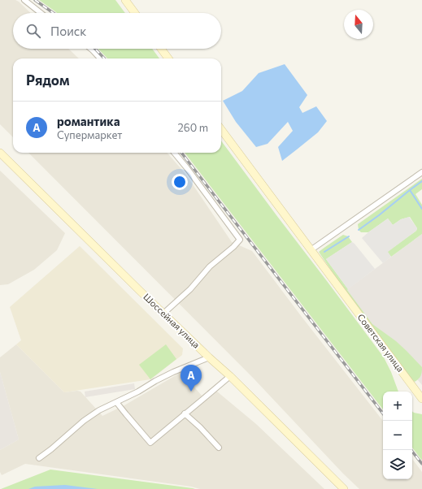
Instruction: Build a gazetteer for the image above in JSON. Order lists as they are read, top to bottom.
{
  "streets": {
    "street": ["Шоссейная улица", "Советская улица"]
  },
  "north": "top",
  "page": {
    "search": "Поиск",
    "heading": "Рядом",
    "list": [
      {
        "mark": "A",
        "name": "романтика",
        "note": "Супермаркет",
        "value": "260 m"
      }
    ],
    "pins": "A",
    "map_buttons": ["+", "−"]
  }
}
